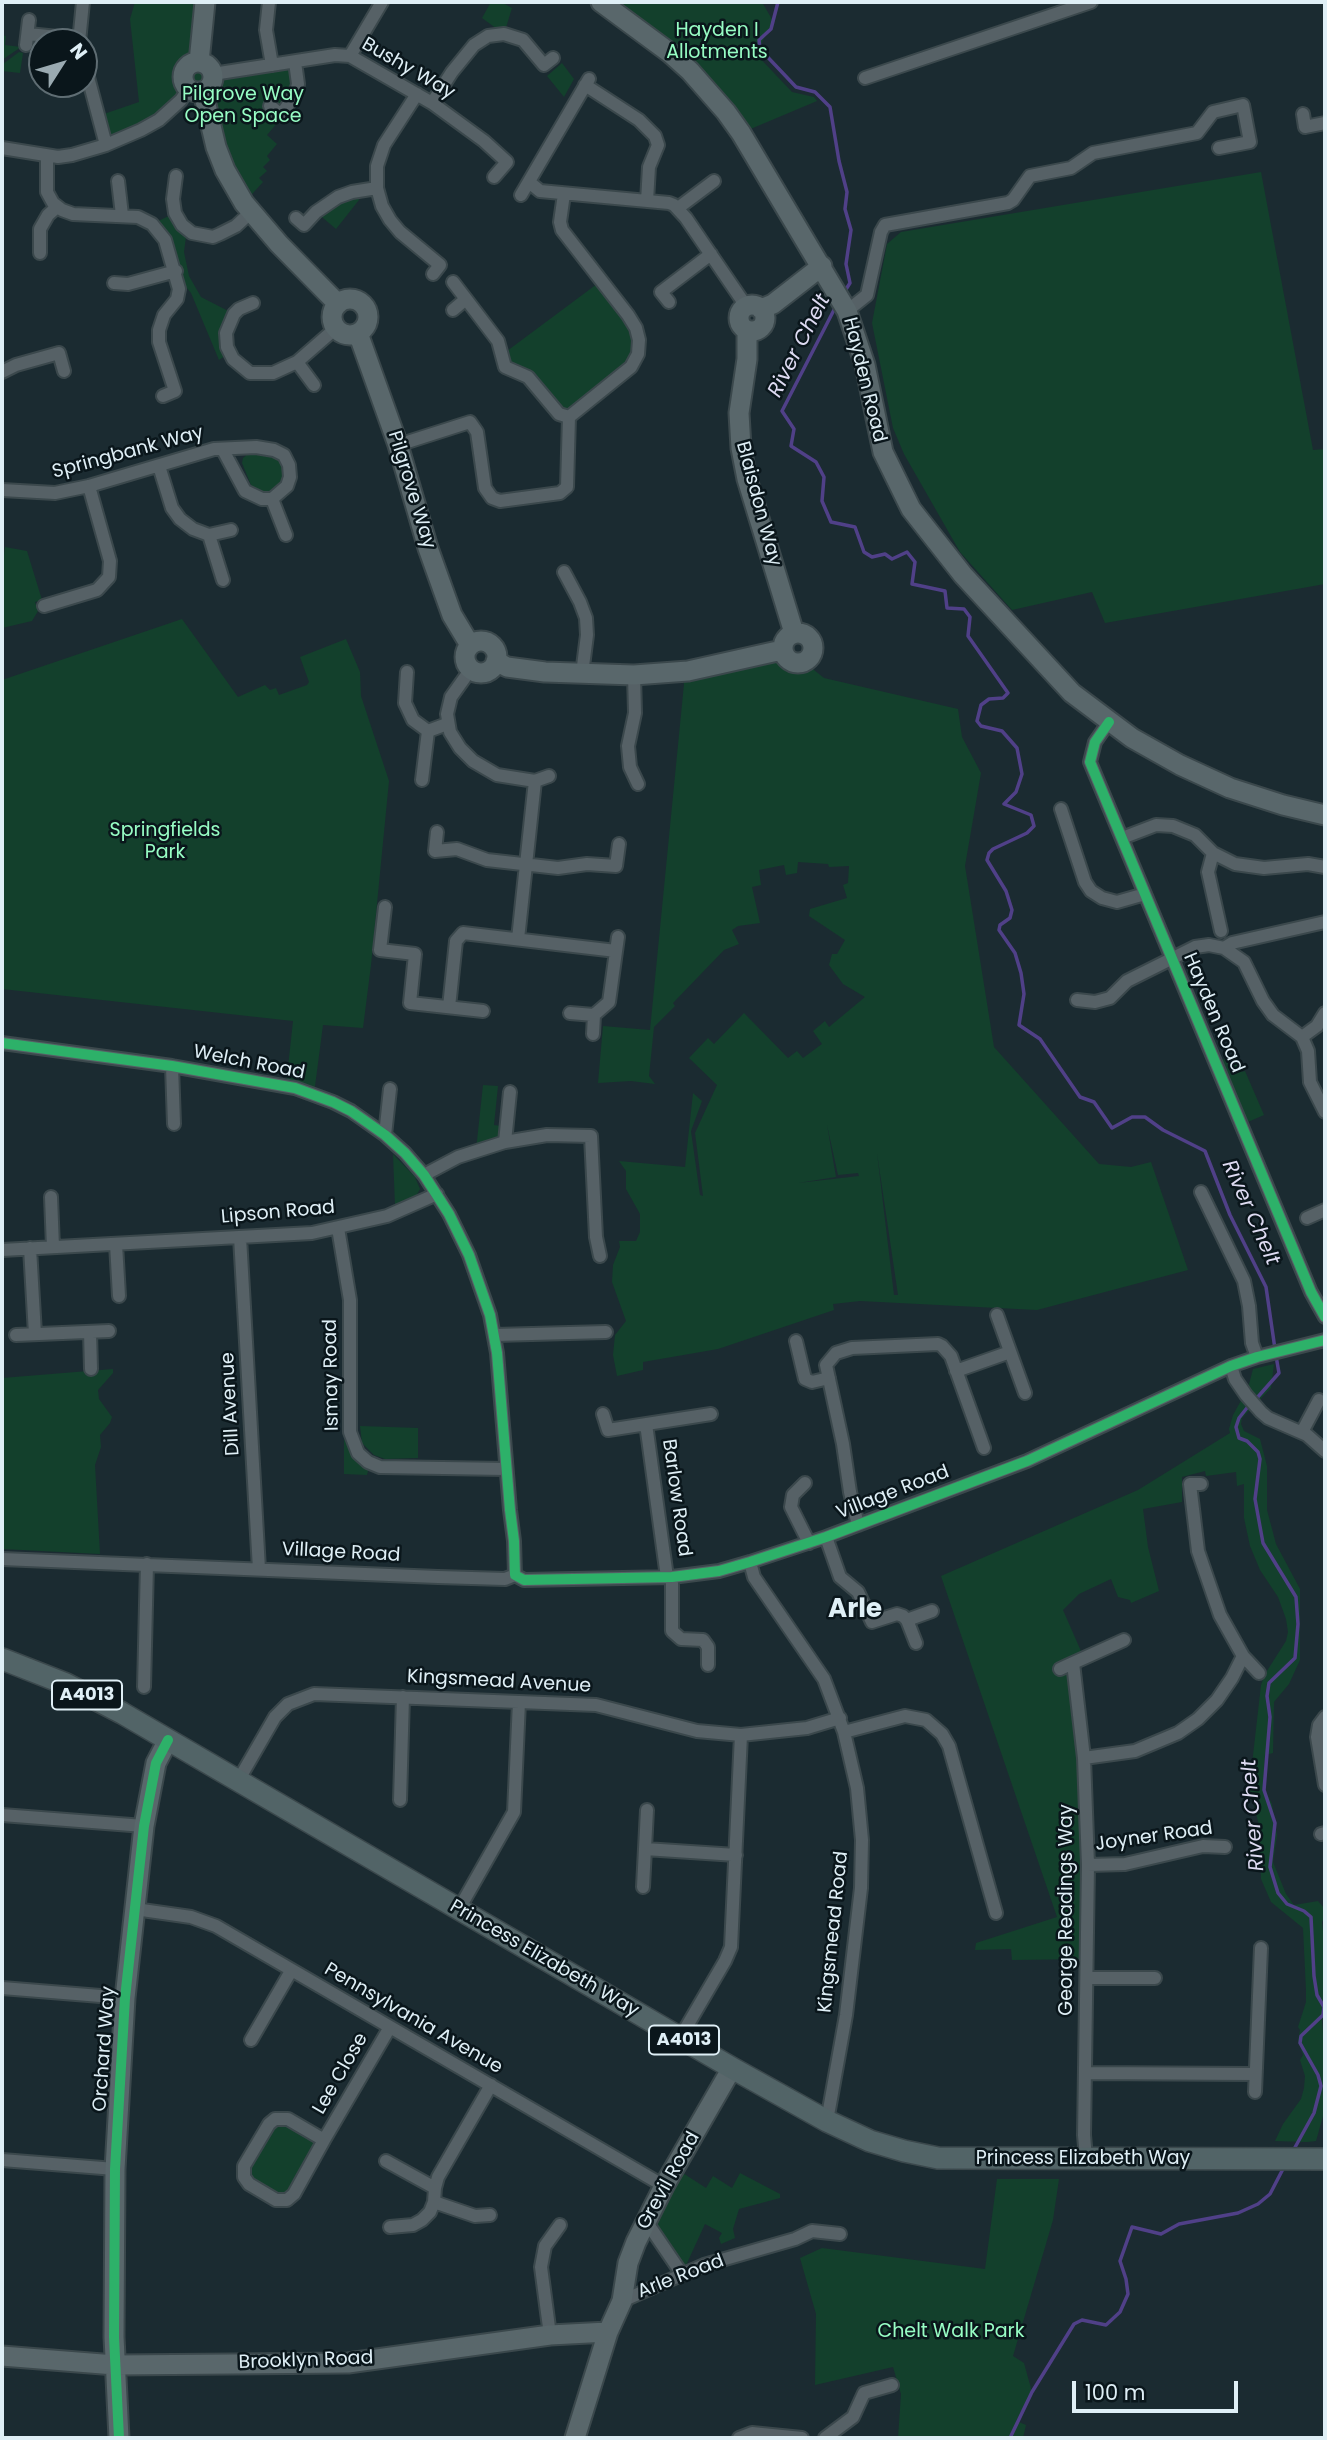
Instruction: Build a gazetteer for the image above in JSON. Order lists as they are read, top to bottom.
{
  "streets": {
    "main road": ["A4013", "Princess Elizabeth Way"],
    "street": [
      "Bushy Way",
      "Hayden Road",
      "Springbank Way",
      "Pilgrove Way",
      "Blaisdon Way",
      "Welch Road",
      "Lipson Road",
      "Ismay Road",
      "Dill Avenue",
      "Village Road",
      "Barlow Road",
      "Kingsmead Avenue",
      "Joyner Road",
      "George Readings Way",
      "Kingsmead Road",
      "Pennsylvania Avenue",
      "Orchard Way",
      "Lee Close",
      "Grevil Road",
      "Arle Road",
      "Brooklyn Road"
    ]
  },
  "crossings": [
    ["Welch Road", "Lipson Road"],
    ["Welch Road", "Ismay Road"],
    ["Welch Road", "Village Road"],
    ["Lipson Road", "Ismay Road"],
    ["Lipson Road", "Dill Avenue"],
    ["Dill Avenue", "Village Road"],
    ["Village Road", "Barlow Road"],
    ["Village Road", "Kingsmead Road"],
    ["Kingsmead Avenue", "Kingsmead Road"],
    ["Kingsmead Avenue", "Princess Elizabeth Way"],
    ["Joyner Road", "George Readings Way"],
    ["George Readings Way", "Princess Elizabeth Way"],
    ["Kingsmead Road", "Princess Elizabeth Way"],
    ["Princess Elizabeth Way", "Orchard Way"],
    ["Princess Elizabeth Way", "Grevil Road"],
    ["Pennsylvania Avenue", "Orchard Way"],
    ["Pennsylvania Avenue", "Lee Close"],
    ["Pennsylvania Avenue", "Grevil Road"],
    ["Orchard Way", "Brooklyn Road"],
    ["Grevil Road", "Arle Road"],
    ["Arle Road", "Brooklyn Road"]
  ],
  "districts": ["Arle"],
  "water": ["River Chelt"],
  "parks": [
    "Hayden I Allotments",
    "Pilgrove Way Open Space",
    "Springfields Park",
    "Chelt Walk Park"
  ],
  "scale_bar": "100 m",
  "north": "top right"
}
